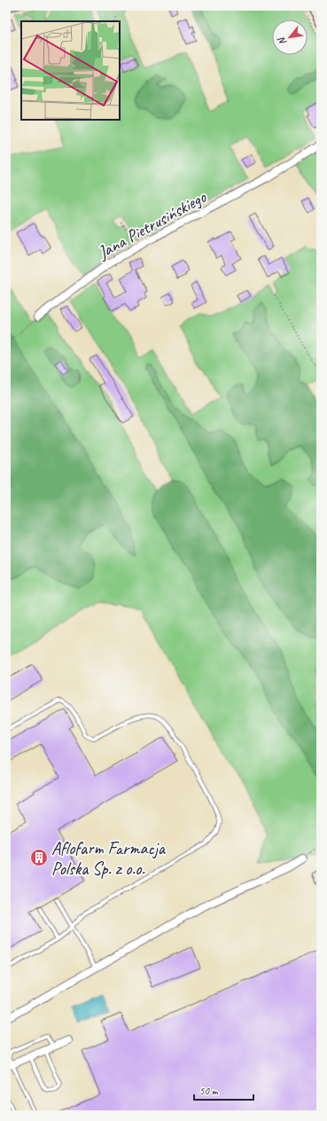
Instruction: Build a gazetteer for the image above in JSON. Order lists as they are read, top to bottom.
{
  "streets": {
    "street": ["Jana Pietrusińskiego"]
  },
  "places": {
    "building": ["Aflofarm Farmacja Polska Sp. z o.o."]
  },
  "scale_bar": "50 m",
  "north": "bottom left"
}
